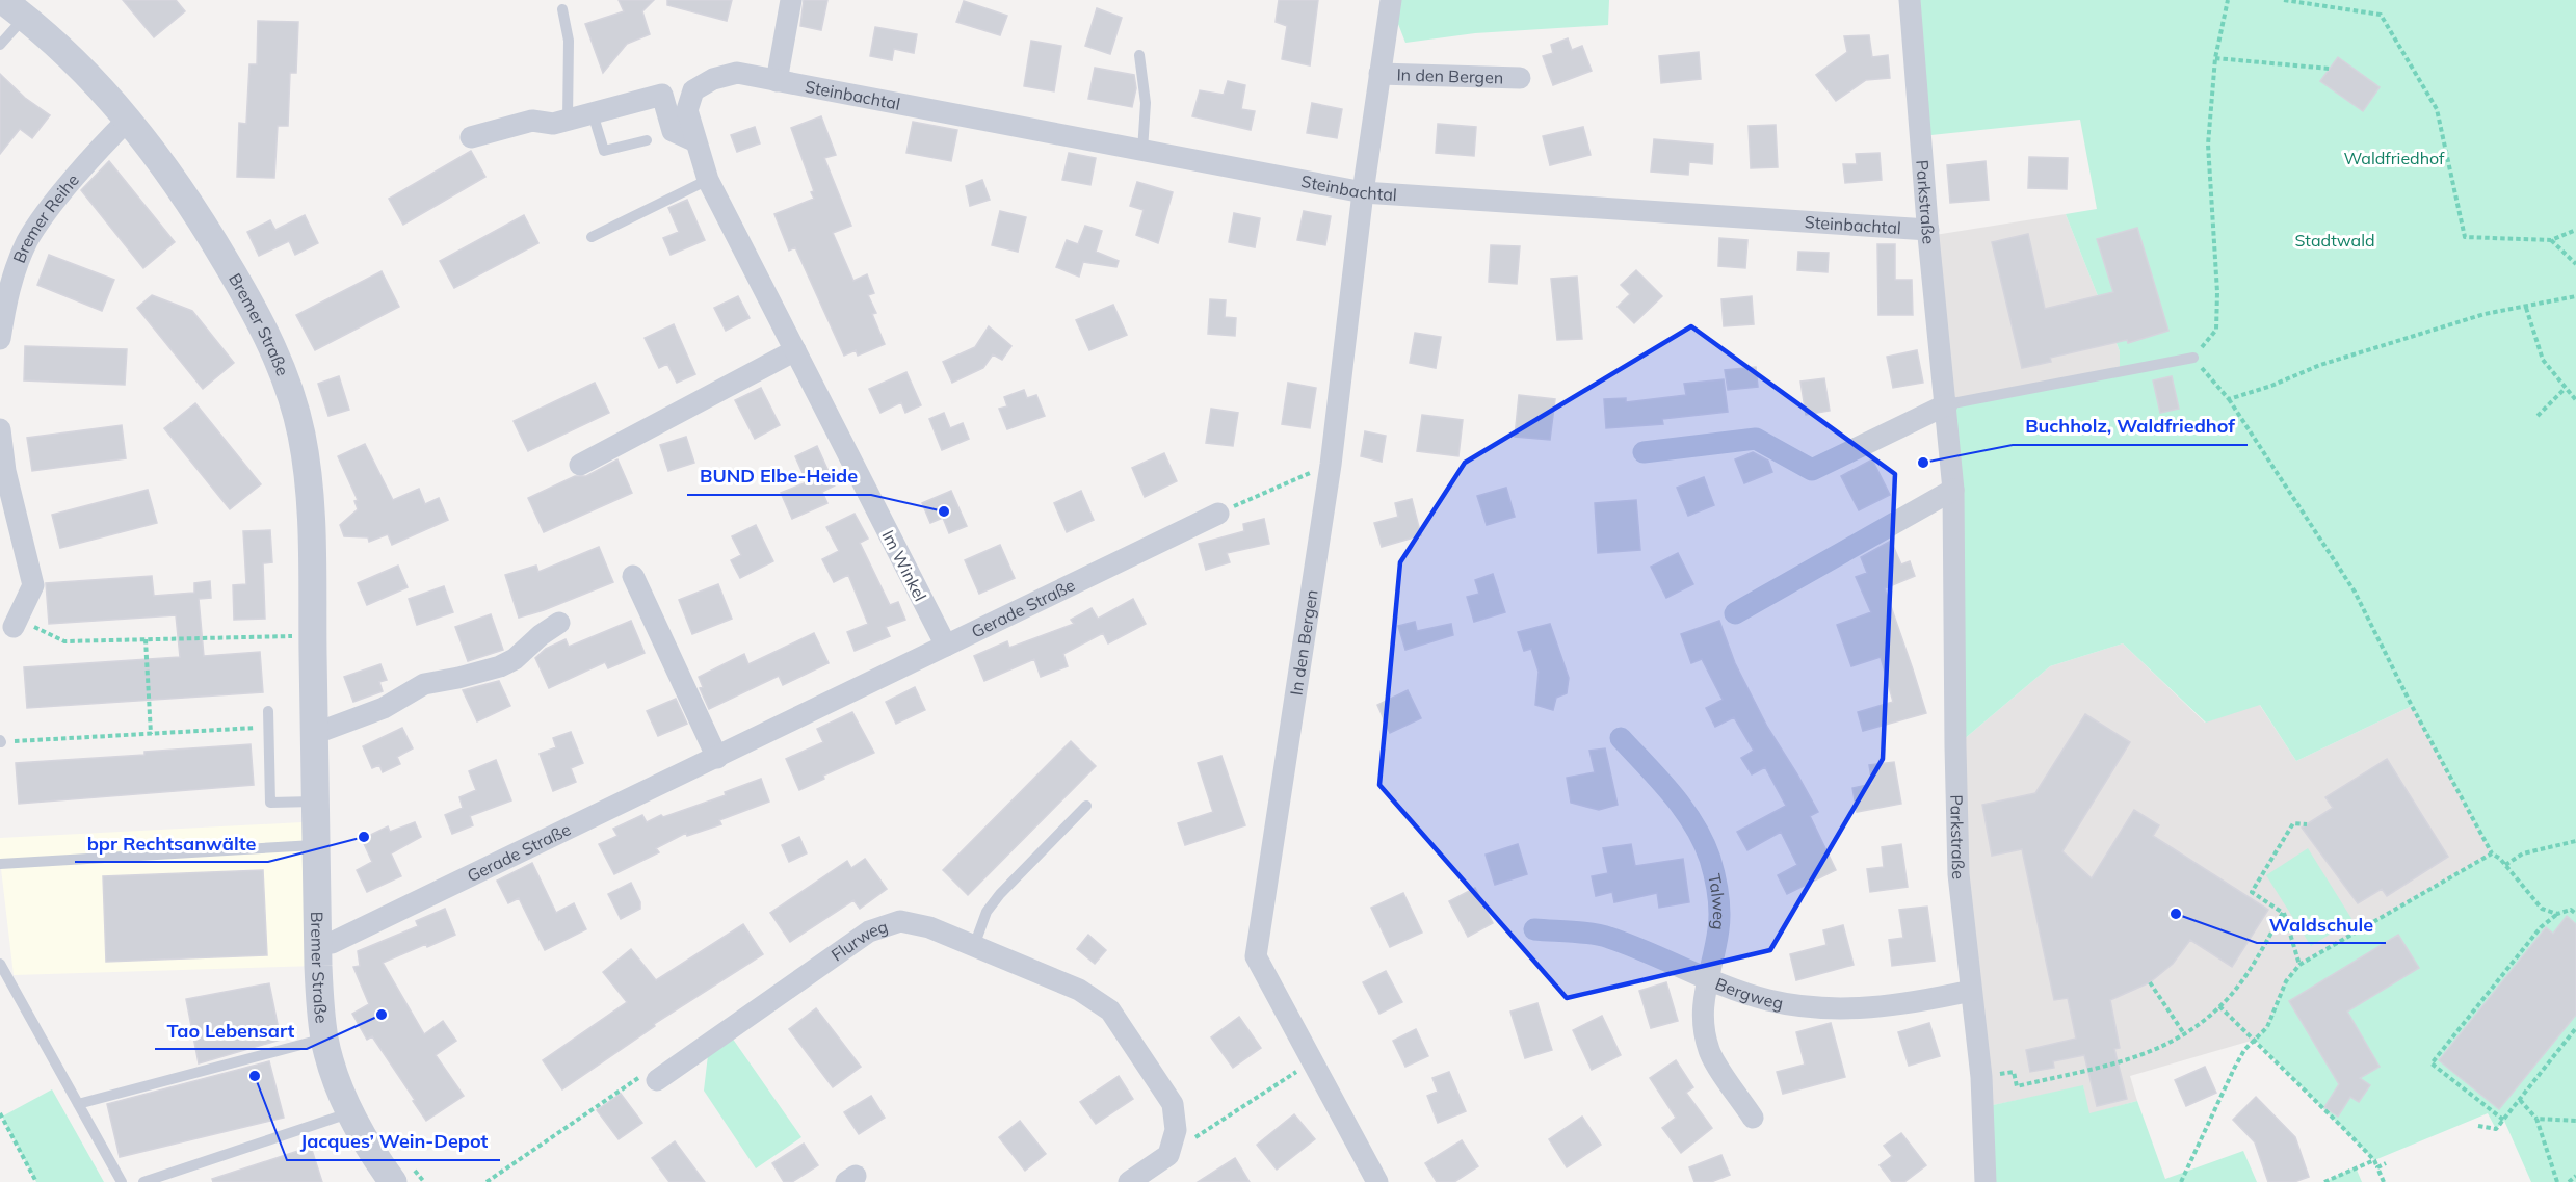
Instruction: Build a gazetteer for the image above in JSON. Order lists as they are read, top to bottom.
{
  "streets": {
    "street": [
      "In den Bergen",
      "Steinbachtal",
      "Parkstraße",
      "Bremer Reihe",
      "Bremer Straße",
      "Im Winkel",
      "Gerade Straße",
      "Talweg",
      "Flurweg",
      "Bergweg"
    ]
  },
  "crossings": [
    ["In den Bergen", "Steinbachtal"],
    ["Steinbachtal", "Parkstraße"],
    ["Steinbachtal", "Im Winkel"],
    ["Parkstraße", "Bergweg"],
    ["Bremer Reihe", "Bremer Straße"],
    ["Bremer Straße", "Gerade Straße"],
    ["Im Winkel", "Gerade Straße"],
    ["Talweg", "Bergweg"]
  ],
  "parks": ["Waldfriedhof", "Stadtwald"],
  "places": [
    "Buchholz, Waldfriedhof",
    "BUND Elbe-Heide",
    "bpr Rechtsanwälte",
    "Waldschule",
    "Tao Lebensart",
    "Jacques’ Wein-Depot"
  ]
}
